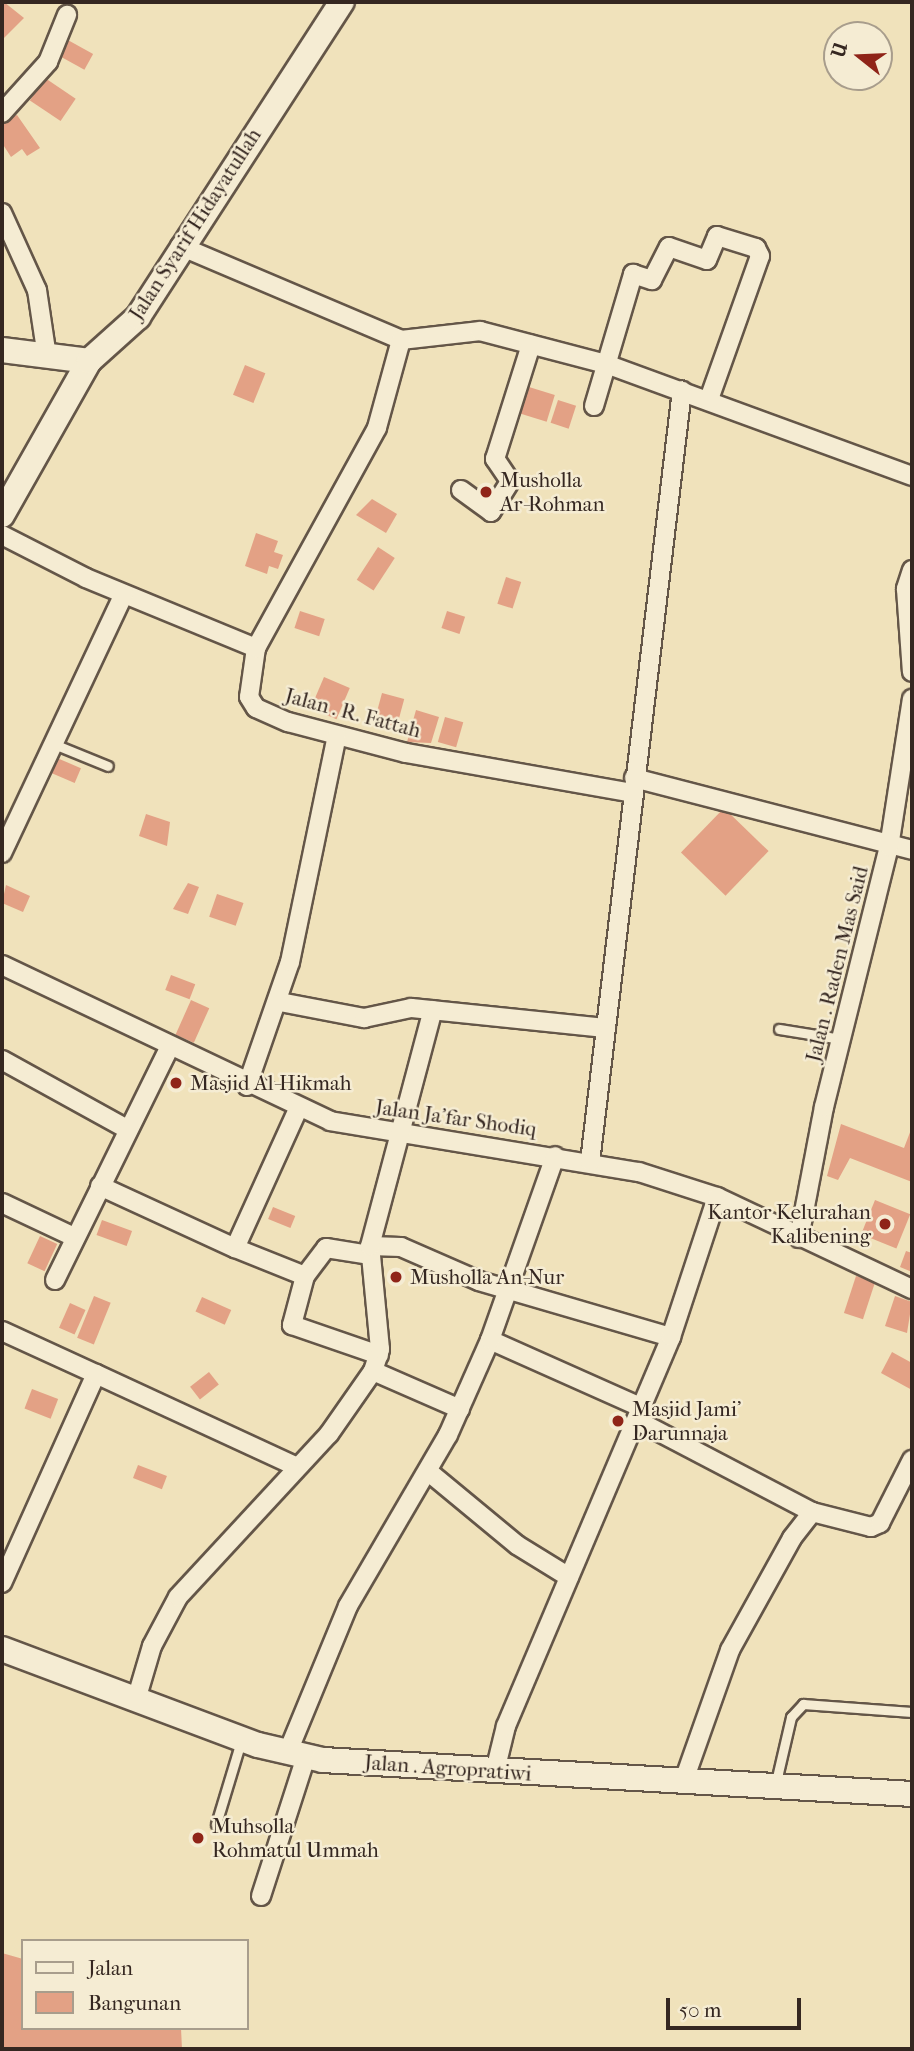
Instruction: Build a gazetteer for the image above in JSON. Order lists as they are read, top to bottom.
{
  "streets": {
    "street": [
      "Jalan Syarif Hidayatullah",
      "Jalan . R. Fattah",
      "Jalan . Raden Mas Said",
      "Jalan Ja'far Shodiq",
      "Jalan . Agropratiwi"
    ]
  },
  "crossings": [
    ["Jalan . R. Fattah", "Jalan . Raden Mas Said"],
    ["Jalan . Raden Mas Said", "Jalan Ja'far Shodiq"]
  ],
  "places": [
    "Musholla Ar-Rohman",
    "Masjid Al-Hikmah",
    "Kantor Kelurahan Kalibening",
    "Musholla An-Nur",
    "Masjid Jami' Darunnaja",
    "Muhsolla Rohmatul Ummah"
  ],
  "legend": ["Jalan", "Bangunan"],
  "scale_bar": "50 m",
  "north": "left"
}
